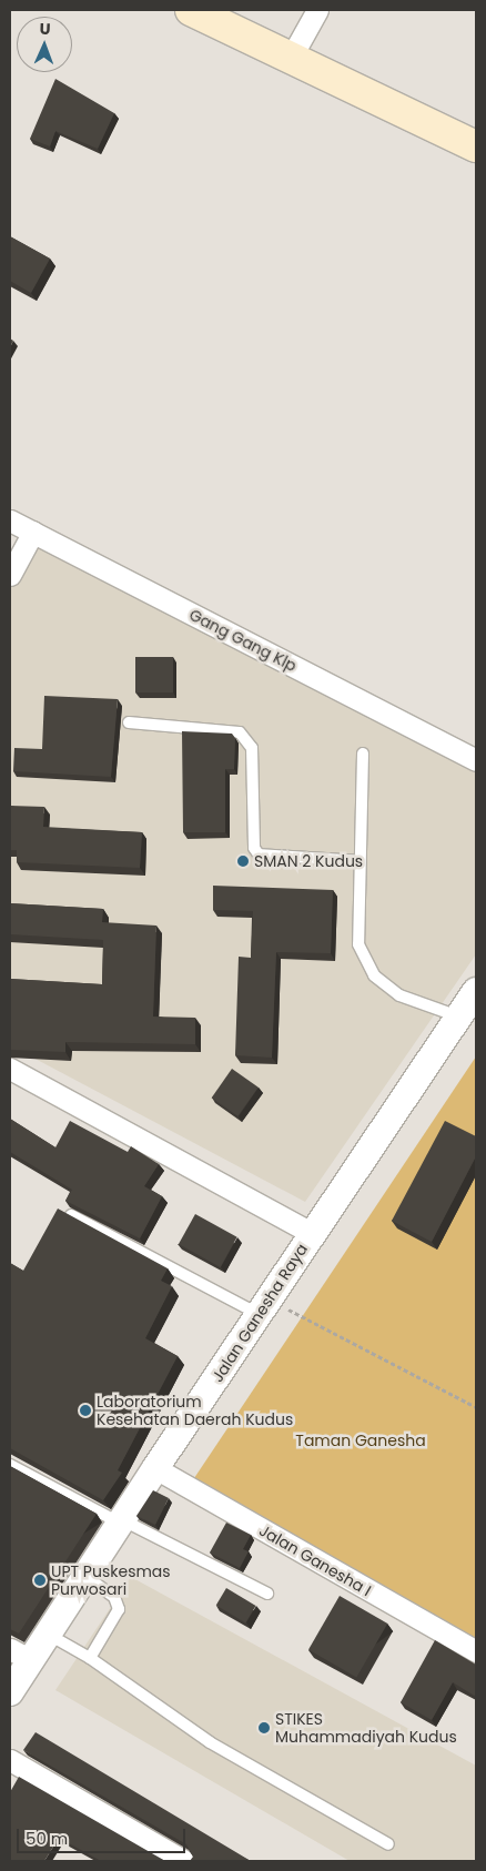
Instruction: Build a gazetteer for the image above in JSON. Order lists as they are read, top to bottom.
{
  "streets": {
    "street": ["Gang Gang Klp", "Jalan Ganesha Raya", "Jalan Ganesha I"]
  },
  "crossings": [
    ["Jalan Ganesha Raya", "Jalan Ganesha I"]
  ],
  "parks": ["Taman Ganesha"],
  "places": [
    "SMAN 2 Kudus",
    "Laboratorium Kesehatan Daerah Kudus",
    "UPT Puskesmas Purwosari",
    "STIKES Muhammadiyah Kudus"
  ],
  "scale_bar": "50 m",
  "north": "top"
}
